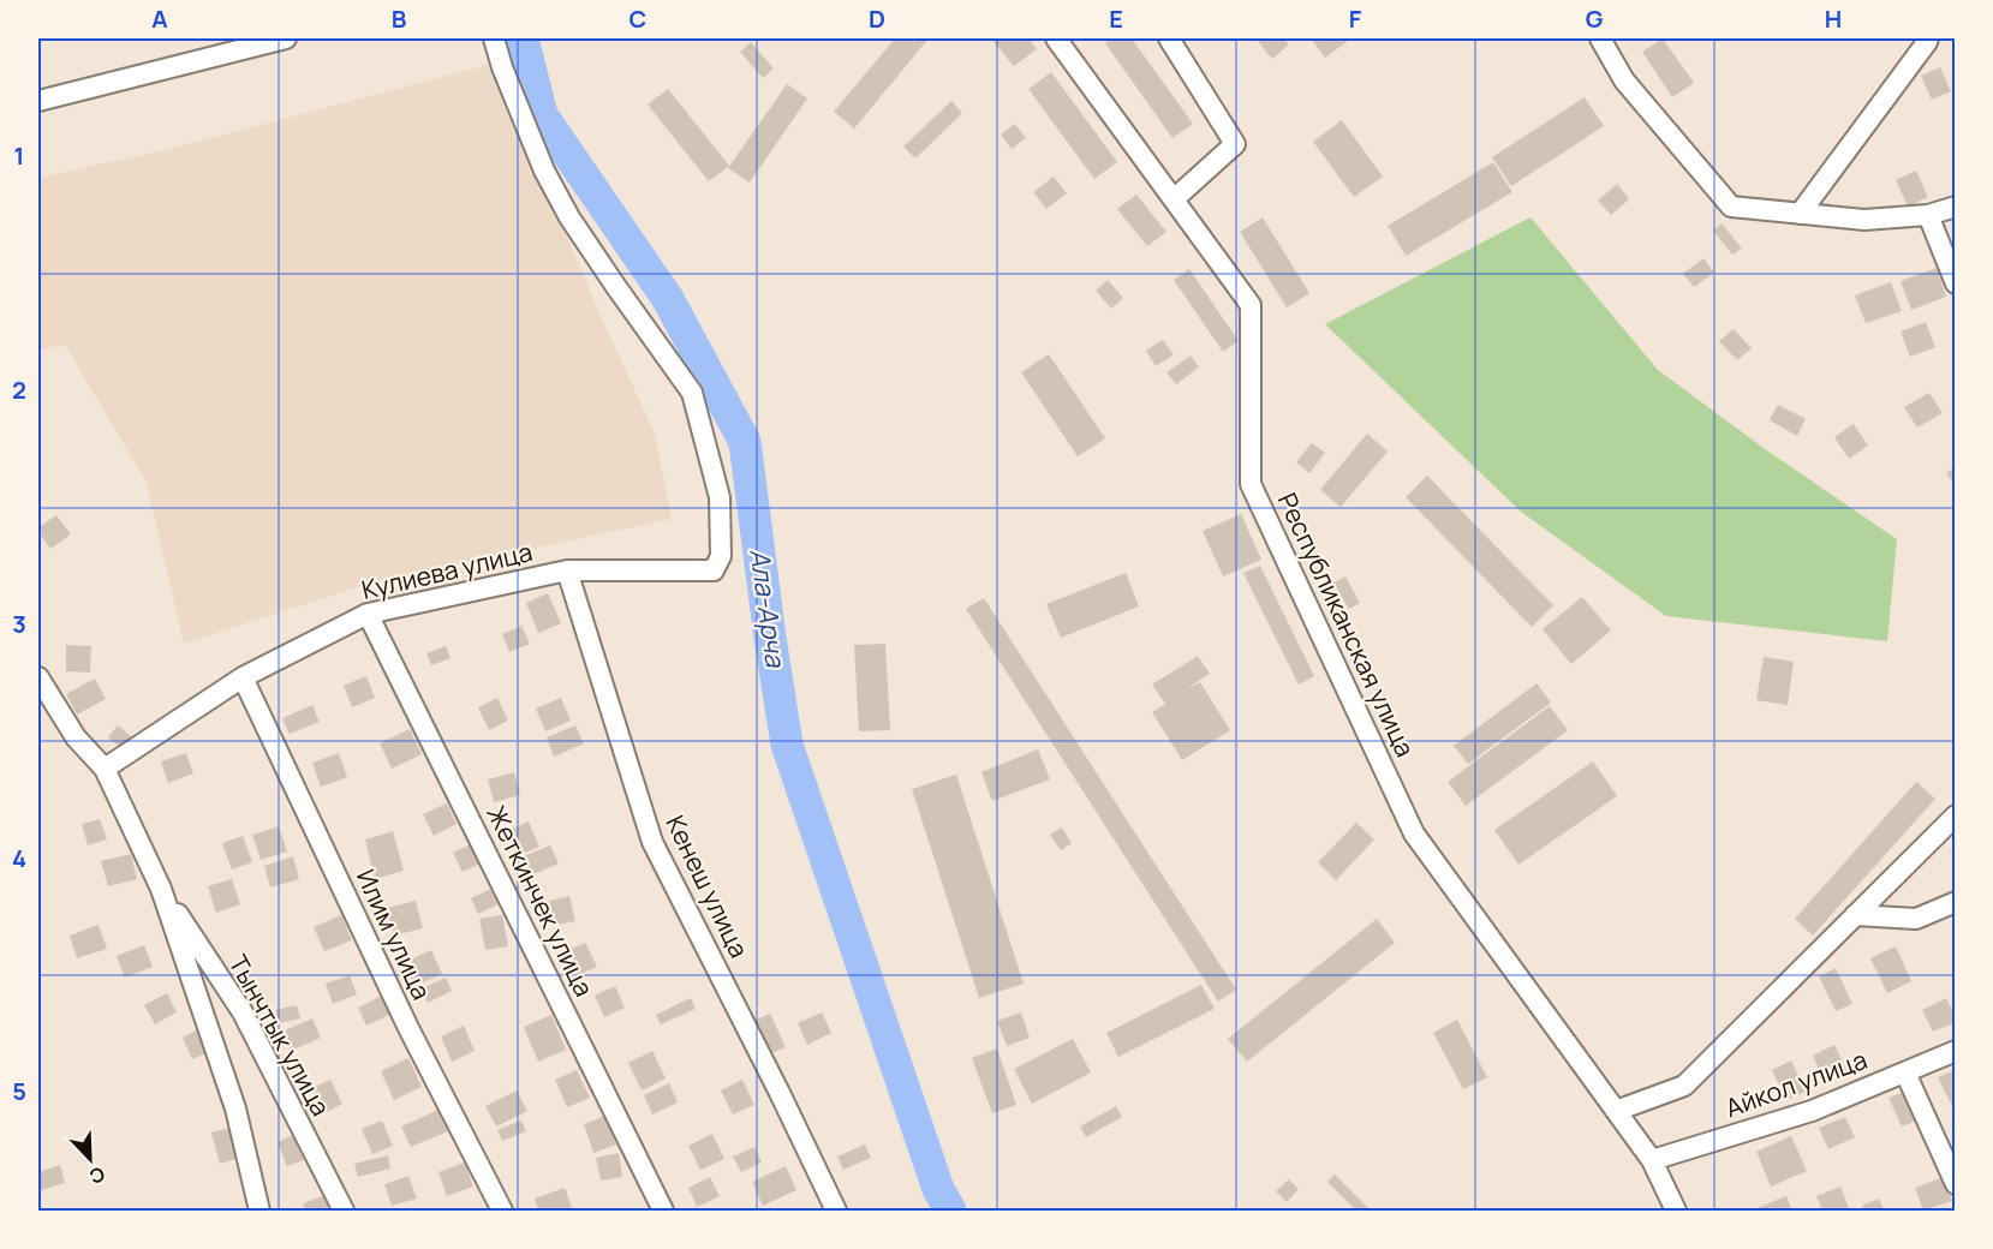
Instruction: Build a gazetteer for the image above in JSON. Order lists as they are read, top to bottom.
{
  "streets": {
    "street": [
      "Кулиева улица",
      "Республиканская улица",
      "Кенеш улица",
      "Жеткинчек улица",
      "Илим улица",
      "Тынчтык улица",
      "Айкол улица"
    ]
  },
  "crossings": [
    ["Кулиева улица", "Кенеш улица"],
    ["Кулиева улица", "Жеткинчек улица"],
    ["Кулиева улица", "Илим улица"],
    ["Республиканская улица", "Айкол улица"]
  ],
  "water": ["Ала-Арча"],
  "north": "bottom right",
  "grid": {
    "columns": [
      "A",
      "B",
      "C",
      "D",
      "E",
      "F",
      "G",
      "H"
    ],
    "rows": [
      "1",
      "2",
      "3",
      "4",
      "5"
    ]
  }
}
